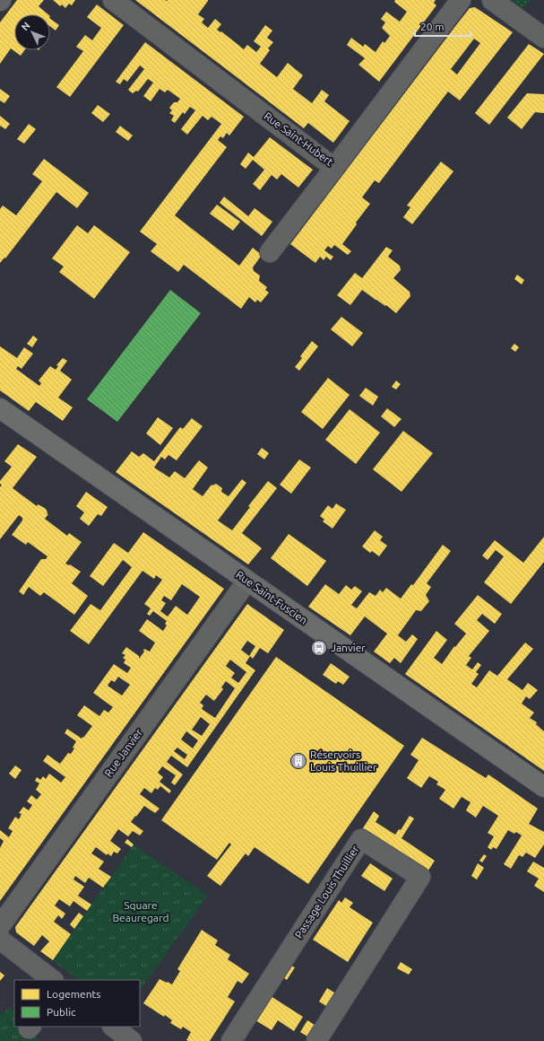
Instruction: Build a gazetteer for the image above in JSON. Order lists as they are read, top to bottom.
{
  "streets": {
    "main road": ["Rue Saint-Fuscien"],
    "street": ["Rue Saint-Hubert", "Rue Janvier", "Passage Louis Thuillier"]
  },
  "crossings": [
    ["Rue Saint-Fuscien", "Rue Janvier"]
  ],
  "parks": ["Square Beauregard"],
  "places": {
    "bus stop": ["Janvier"],
    "building": ["Réservoirs Louis Thuillier"]
  },
  "legend": ["Logements", "Public"],
  "scale_bar": "20 m",
  "north": "top left"
}
